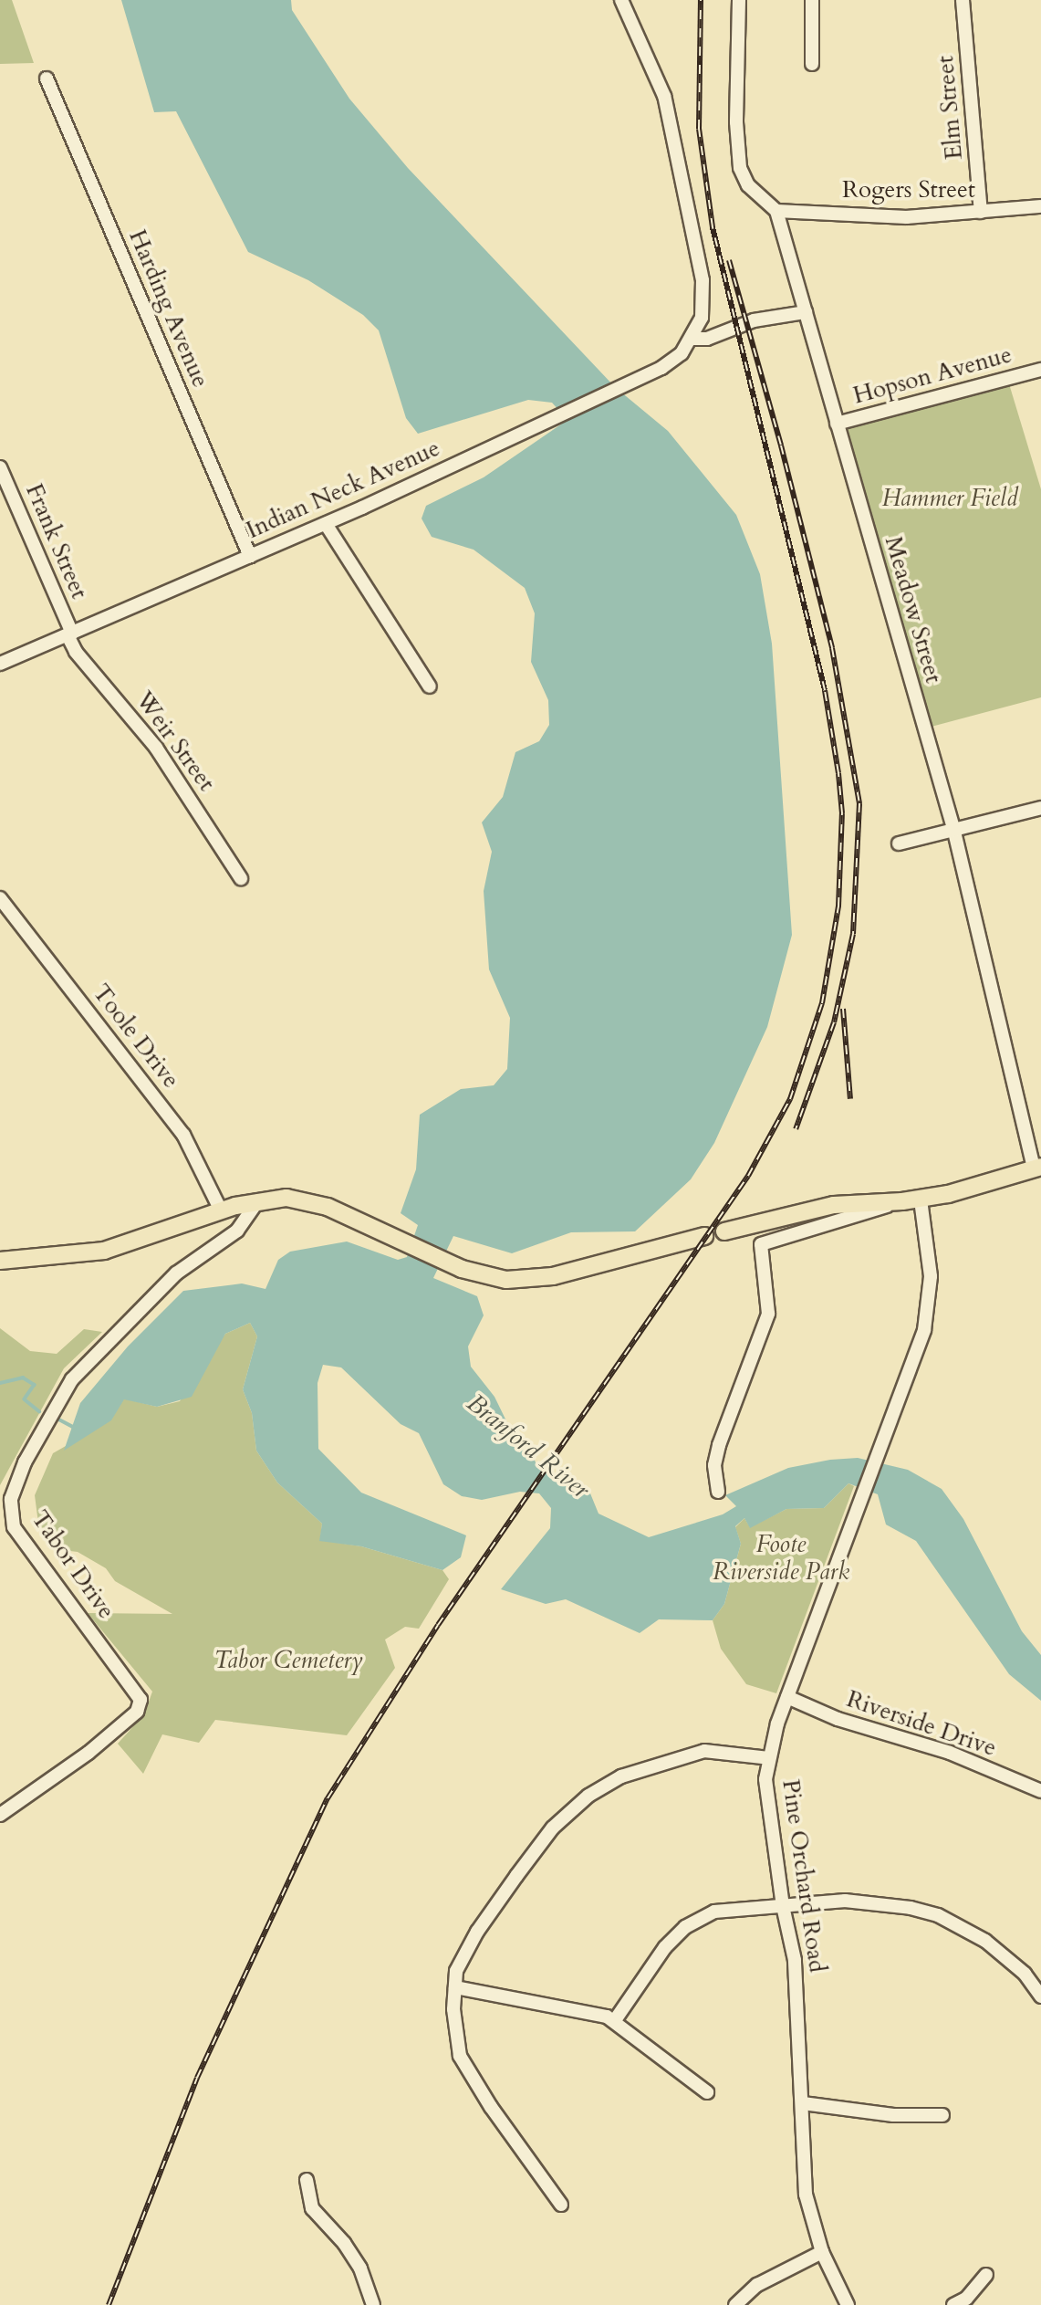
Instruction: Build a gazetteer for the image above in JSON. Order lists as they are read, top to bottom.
{
  "streets": {
    "street": [
      "Elm Street",
      "Rogers Street",
      "Harding Avenue",
      "Hopson Avenue",
      "Indian Neck Avenue",
      "Frank Street",
      "Meadow Street",
      "Weir Street",
      "Toole Drive",
      "Tabor Drive",
      "Riverside Drive",
      "Pine Orchard Road"
    ]
  },
  "crossings": [
    ["Elm Street", "Rogers Street"],
    ["Rogers Street", "Meadow Street"],
    ["Harding Avenue", "Indian Neck Avenue"],
    ["Hopson Avenue", "Meadow Street"],
    ["Indian Neck Avenue", "Frank Street"],
    ["Indian Neck Avenue", "Weir Street"],
    ["Frank Street", "Weir Street"],
    ["Riverside Drive", "Pine Orchard Road"]
  ],
  "water": ["Branford River"],
  "parks": ["Hammer Field", "Foote Riverside Park", "Tabor Cemetery"]
}
